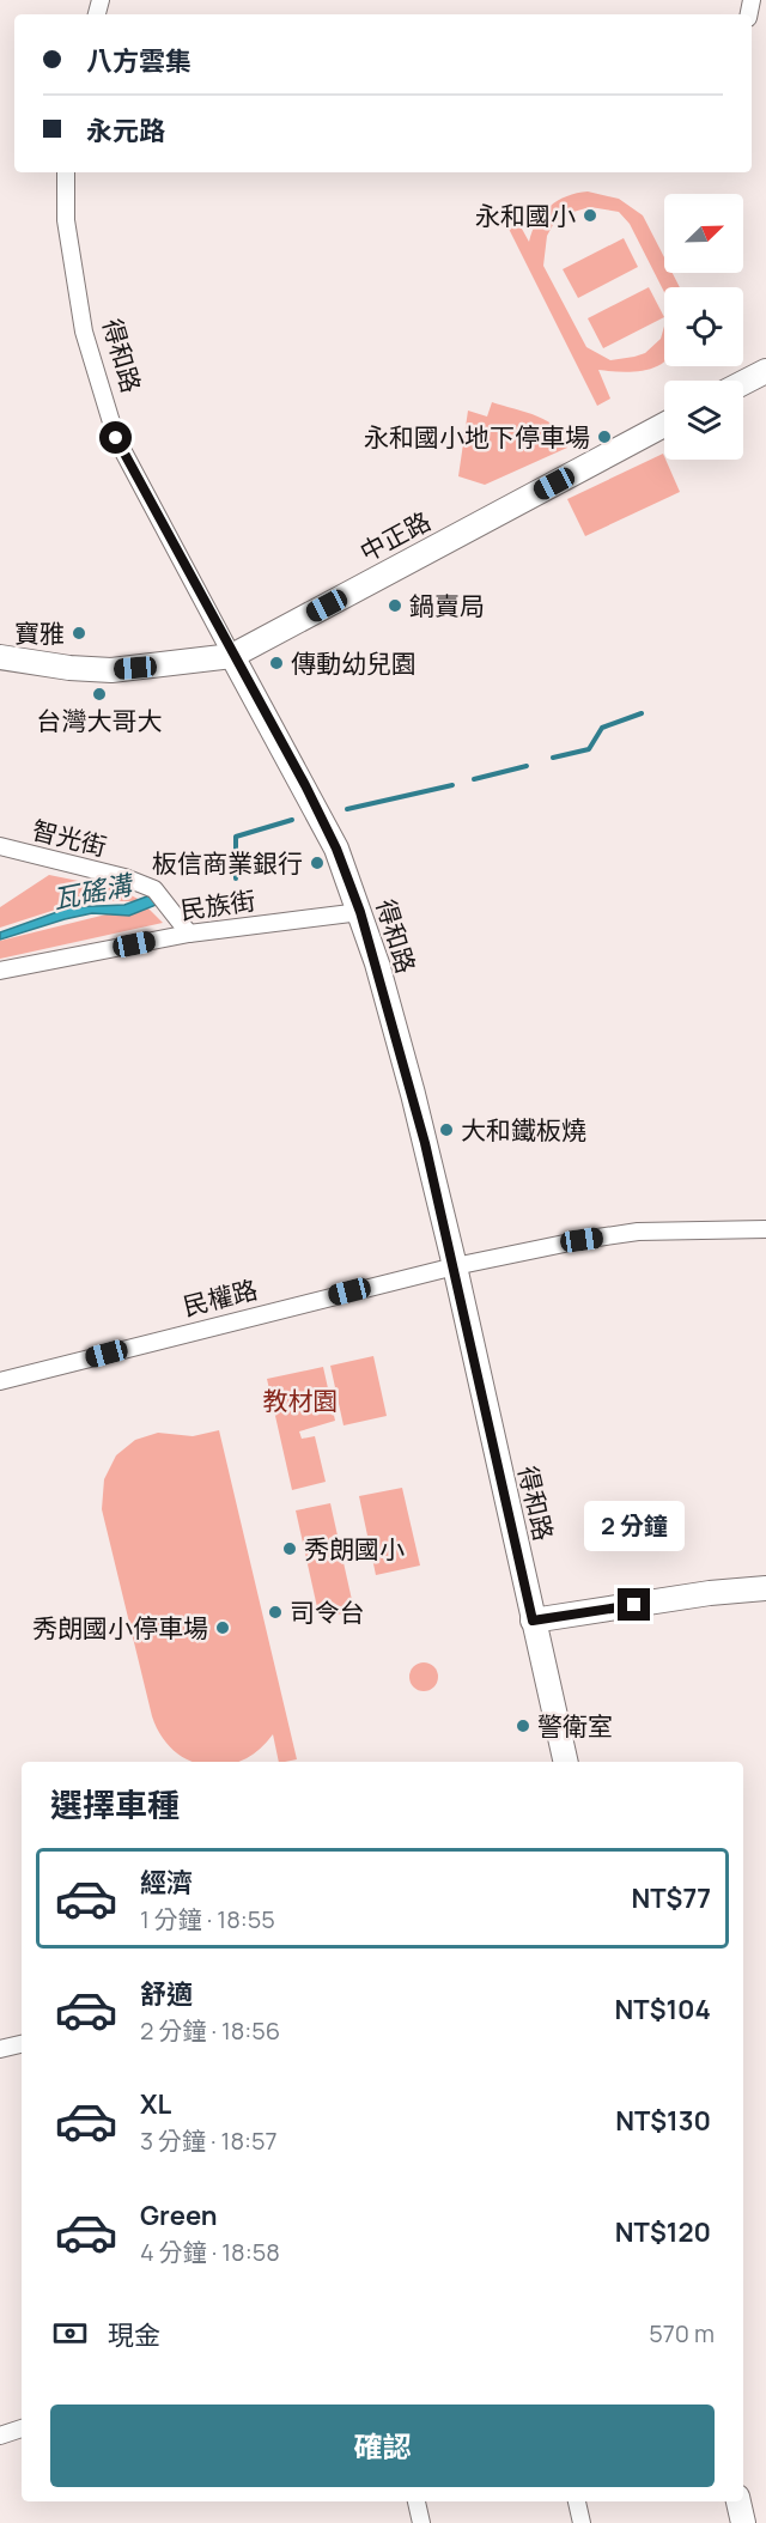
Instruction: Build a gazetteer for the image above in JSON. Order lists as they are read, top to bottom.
{
  "streets": {
    "street": [
      "得和路",
      "中正路",
      "智光街",
      "民族街",
      "民權路"
    ]
  },
  "crossings": [
    ["得和路", "中正路"],
    ["得和路", "民族街"],
    ["得和路", "民權路"],
    ["智光街", "民族街"]
  ],
  "water": ["瓦磘溝"],
  "parks": ["教材園"],
  "places": [
    "永和國小",
    "永和國小地下停車場",
    "鍋賣局",
    "寶雅",
    "傳動幼兒園",
    "台灣大哥大",
    "板信商業銀行",
    "大和鐵板燒",
    "秀朗國小",
    "司令台",
    "秀朗國小停車場",
    "警衛室"
  ],
  "north": "top right",
  "page": {
    "banner": ["八方雲集", "永元路"],
    "bubble": "2 分鐘",
    "heading": "選擇車種",
    "list": [
      {
        "name": "經濟",
        "note": "1 分鐘 · 18:55",
        "value": "NT$77"
      },
      {
        "name": "舒適",
        "note": "2 分鐘 · 18:56",
        "value": "NT$104"
      },
      {
        "name": "XL",
        "note": "3 分鐘 · 18:57",
        "value": "NT$130"
      },
      {
        "name": "Green",
        "note": "4 分鐘 · 18:58",
        "value": "NT$120"
      }
    ],
    "pay": ["現金", "570 m"],
    "buttons": "確認"
  }
}
